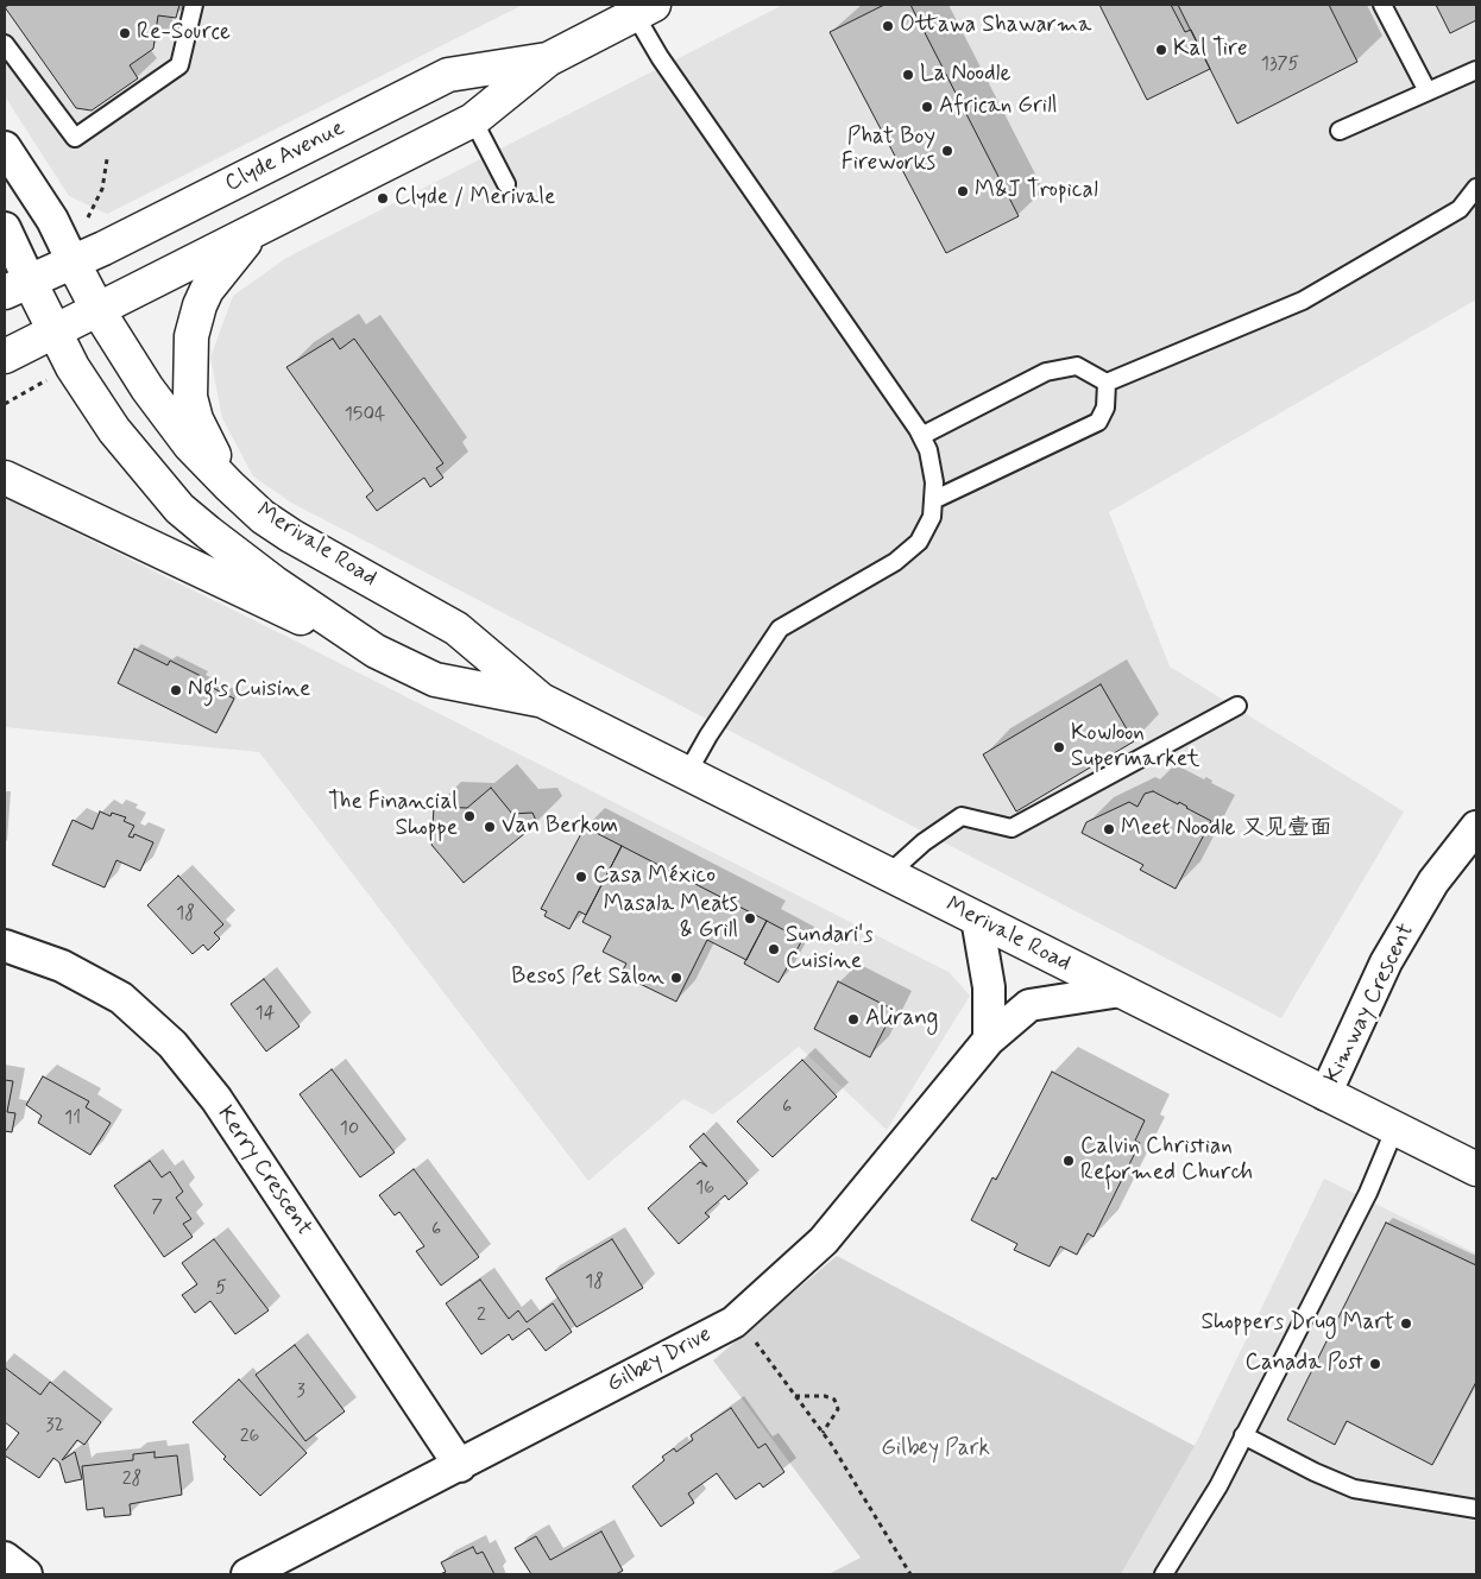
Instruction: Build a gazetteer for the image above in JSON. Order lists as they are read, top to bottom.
{
  "streets": {
    "main road": ["Clyde Avenue", "Merivale Road"],
    "street": ["Kimway Crescent", "Kerry Crescent", "Gilbey Drive"]
  },
  "crossings": [
    ["Clyde Avenue", "Merivale Road"],
    ["Merivale Road", "Kimway Crescent"],
    ["Merivale Road", "Gilbey Drive"],
    ["Kerry Crescent", "Gilbey Drive"]
  ],
  "parks": ["Gilbey Park"],
  "places": [
    "Ottawa Shawarma",
    "Re-Source",
    "Kal Tire",
    "La Noodle",
    "African Grill",
    "Phat Boy Fireworks",
    "M&J Tropical",
    "Clyde / Merivale",
    "Ng's Cuisine",
    "Kowloon Supermarket",
    "The Financial Shoppe",
    "Van Berkom",
    "Meet Noodle 又见壹面",
    "Casa México",
    "Masala Meats & Grill",
    "Sundari's Cuisine",
    "Besos Pet Salon",
    "Alirang",
    "Calvin Christian Reformed Church",
    "Shoppers Drug Mart",
    "Canada Post"
  ],
  "house_numbers": [
    "1375",
    "1504",
    "18",
    "14",
    "6",
    "11",
    "10",
    "16",
    "7",
    "6",
    "18",
    "5",
    "2",
    "3",
    "32",
    "26",
    "28"
  ]
}
